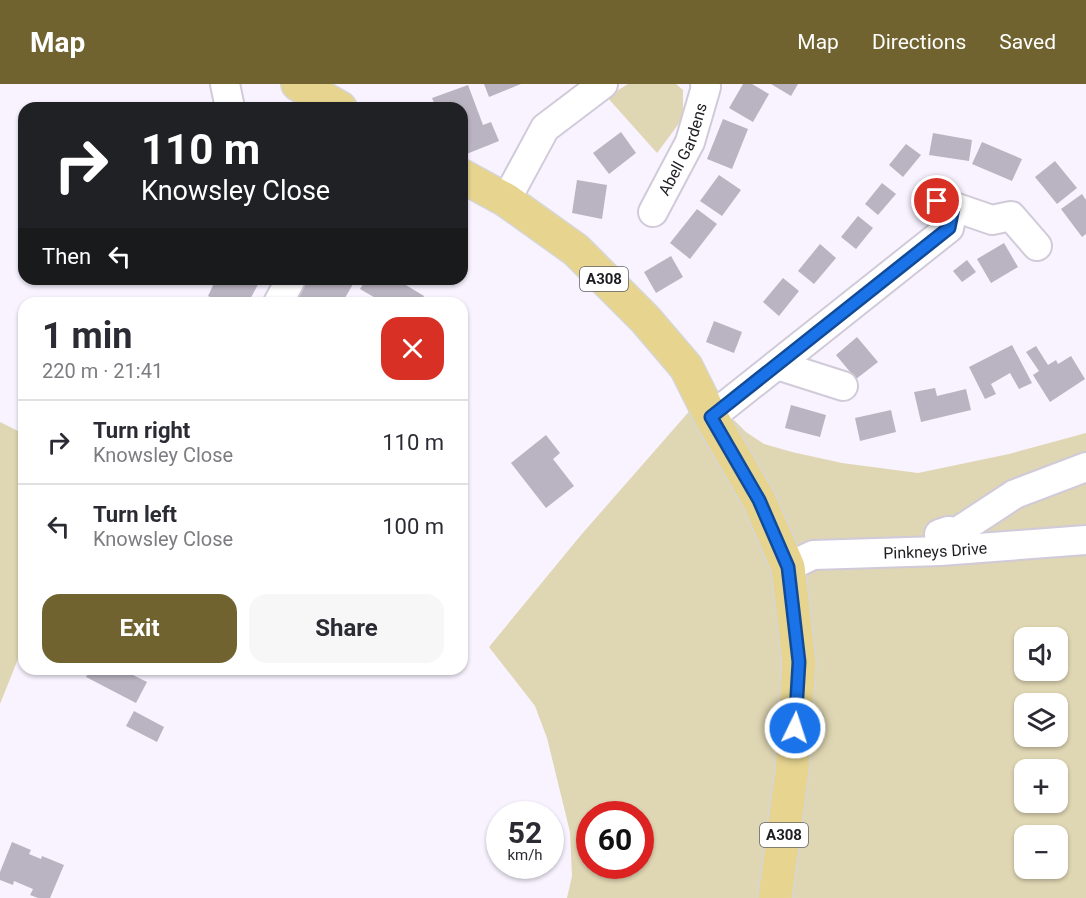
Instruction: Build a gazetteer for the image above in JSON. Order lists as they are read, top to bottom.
{
  "streets": {
    "main road": ["A308"],
    "street": ["Abell Gardens", "Pinkneys Drive"]
  },
  "crossings": [
    ["A308", "Pinkneys Drive"]
  ],
  "page": {
    "header": "Map",
    "nav": ["Map", "Directions", "Saved"],
    "turn": ["110 m", "Knowsley Close"],
    "then": "Then",
    "heading": ["1 min", "220 m · 21:41"],
    "list": [
      {
        "name": "Turn right",
        "note": "Knowsley Close",
        "value": "110 m"
      },
      {
        "name": "Turn left",
        "note": "Knowsley Close",
        "value": "100 m"
      }
    ],
    "buttons": ["Exit", "Share"],
    "map_buttons": ["+", "−"],
    "speed": "52 km/h",
    "limit": "60"
  }
}
